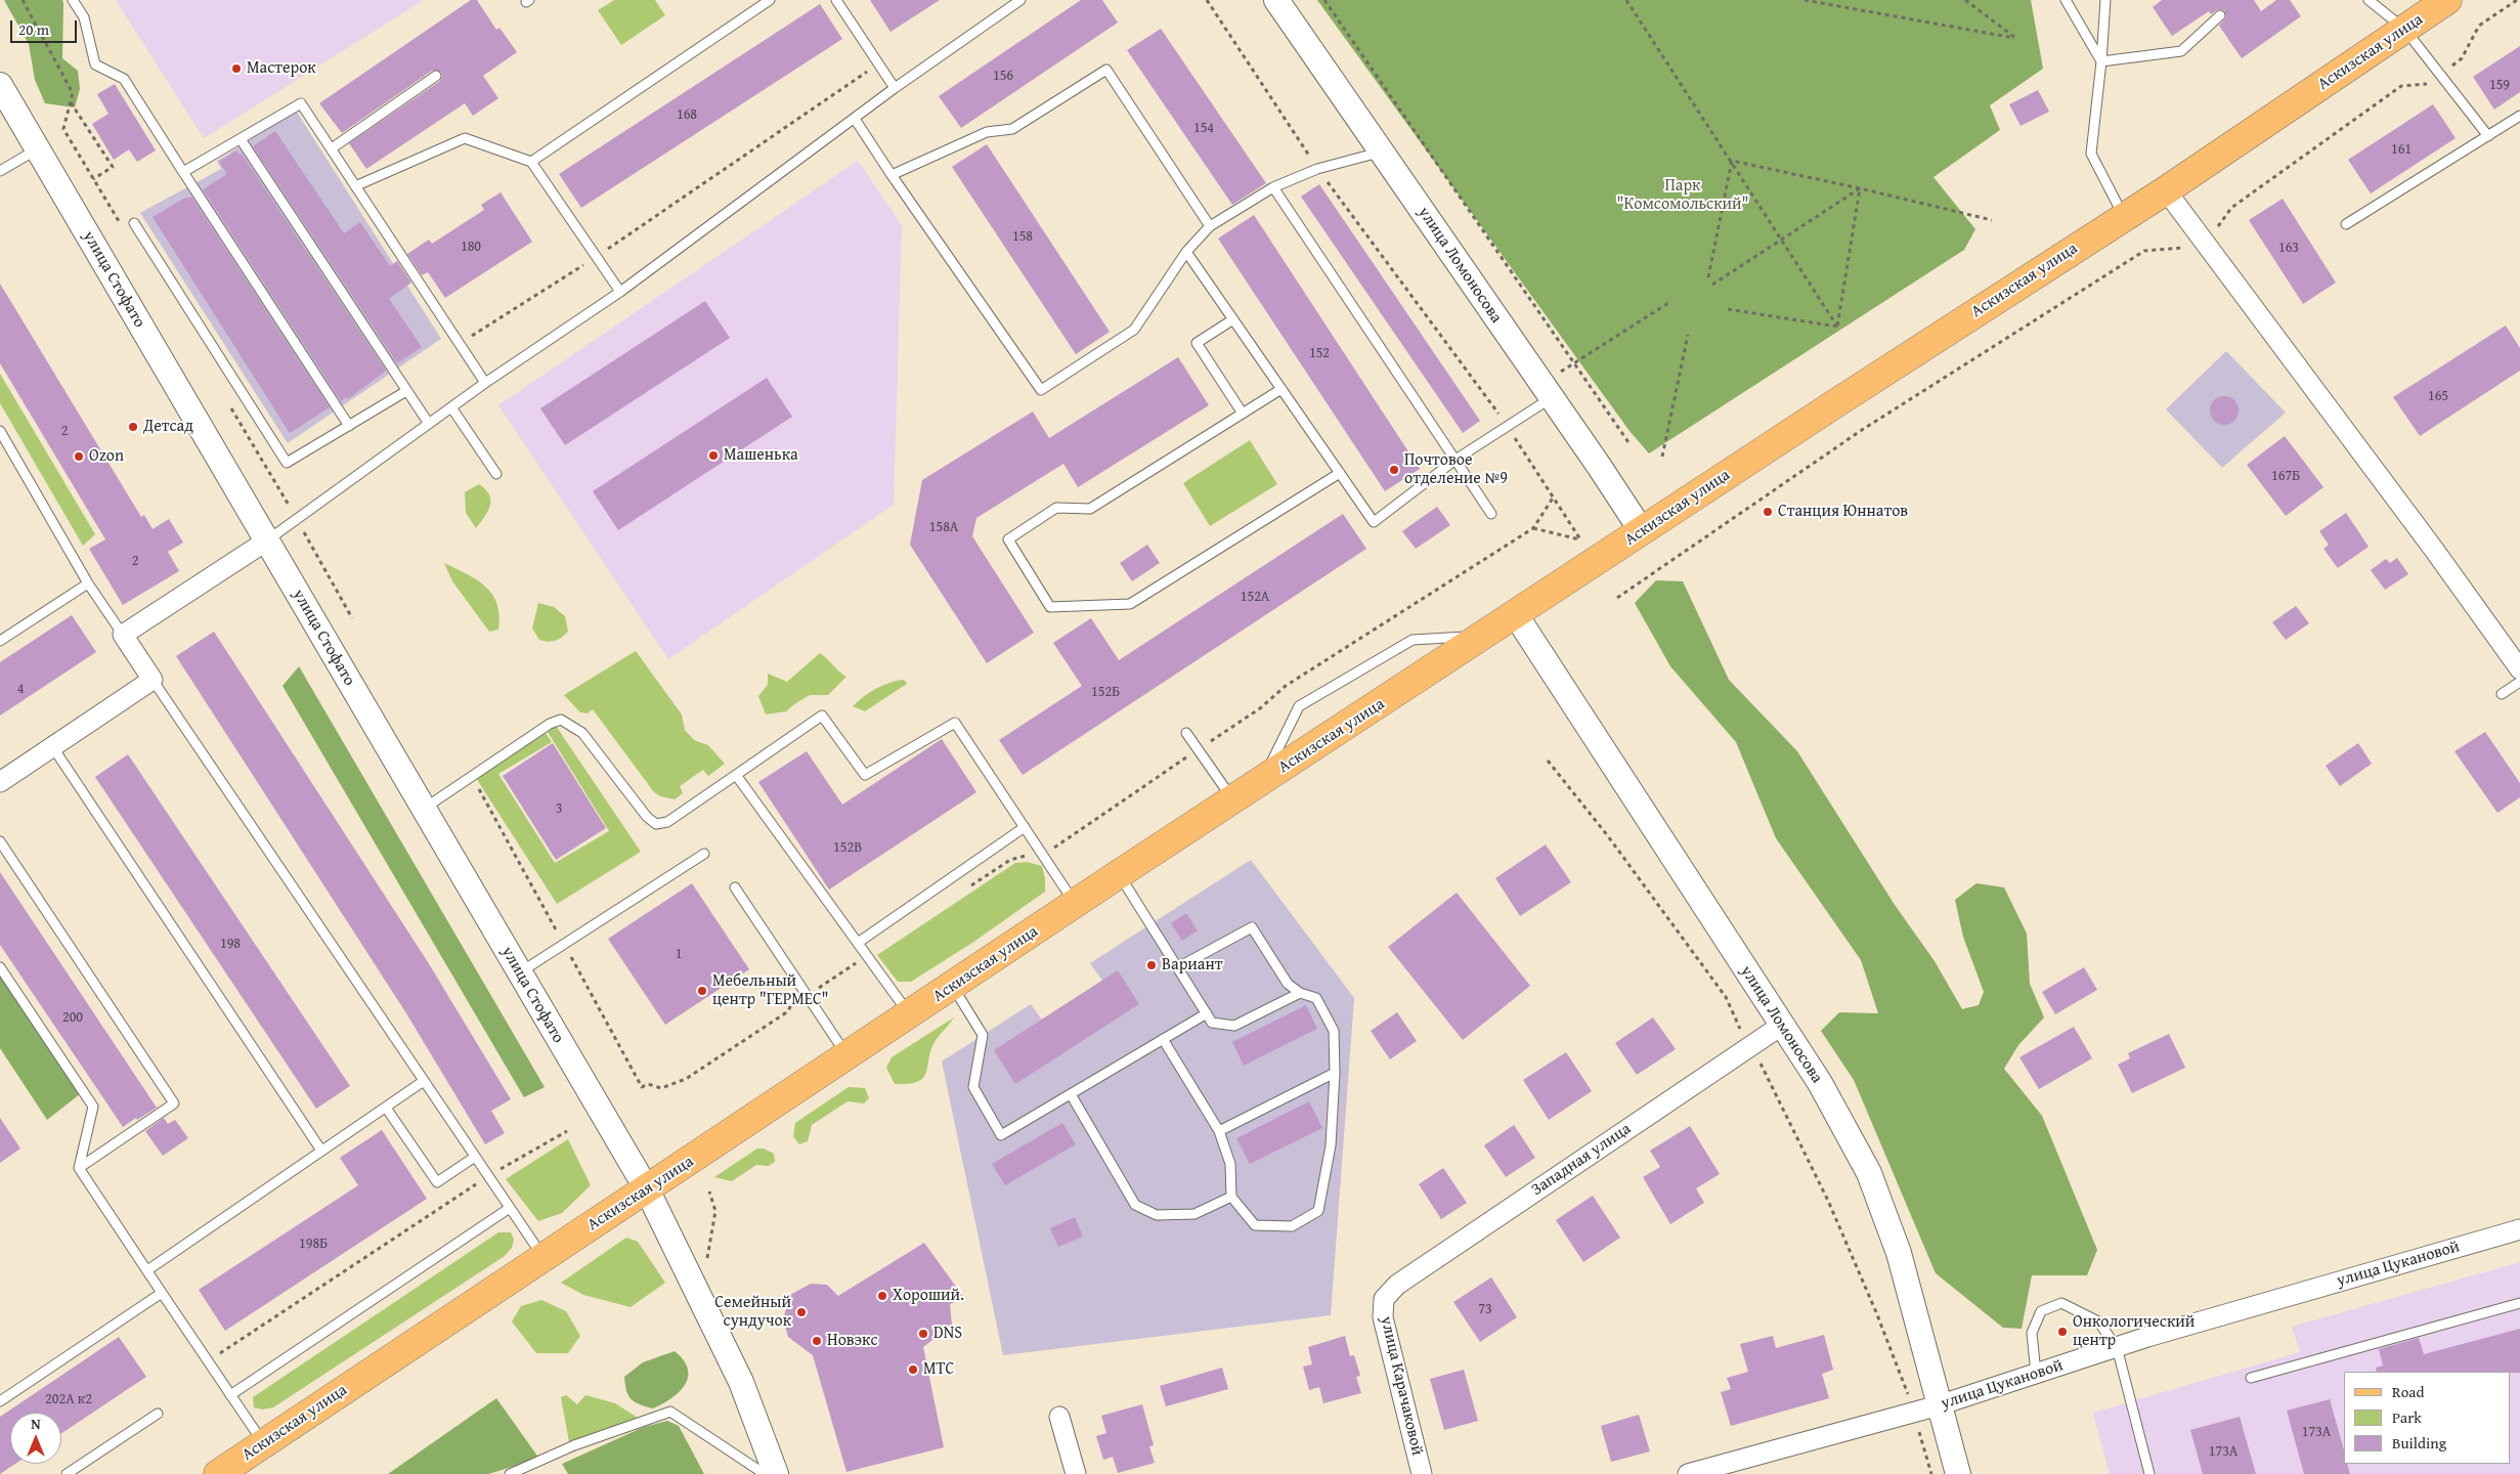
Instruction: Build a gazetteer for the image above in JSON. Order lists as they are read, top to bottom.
{
  "streets": {
    "main road": ["Аскизская улица"],
    "street": [
      "улица Ломоносова",
      "улица Стофато",
      "Западная улица",
      "улица Цукановой",
      "улица Карачаковой"
    ]
  },
  "crossings": [
    ["Аскизская улица", "улица Ломоносова"],
    ["Аскизская улица", "улица Стофато"],
    ["улица Ломоносова", "Западная улица"],
    ["улица Ломоносова", "улица Цукановой"],
    ["Западная улица", "улица Карачаковой"]
  ],
  "parks": ["Парк \"Комсомольский\""],
  "places": [
    "Мастерок",
    "Детсад",
    "Машенька",
    "Ozon",
    "Почтовое отделение №9",
    "Станция Юннатов",
    "Вариант",
    "Мебельный центр \"ГЕРМЕС\"",
    "Хороший.",
    "Семейный сундучок",
    "Онкологический центр",
    "DNS",
    "Новэкс",
    "МТС"
  ],
  "house_numbers": [
    "156",
    "159",
    "168",
    "154",
    "161",
    "158",
    "180",
    "163",
    "152",
    "165",
    "2",
    "167Б",
    "158А",
    "2",
    "152А",
    "4",
    "152Б",
    "3",
    "152В",
    "198",
    "1",
    "200",
    "198Б",
    "73",
    "202А к2",
    "173А",
    "173А"
  ],
  "legend": ["Road", "Park", "Building"],
  "scale_bar": "20 m",
  "north": "top"
}
